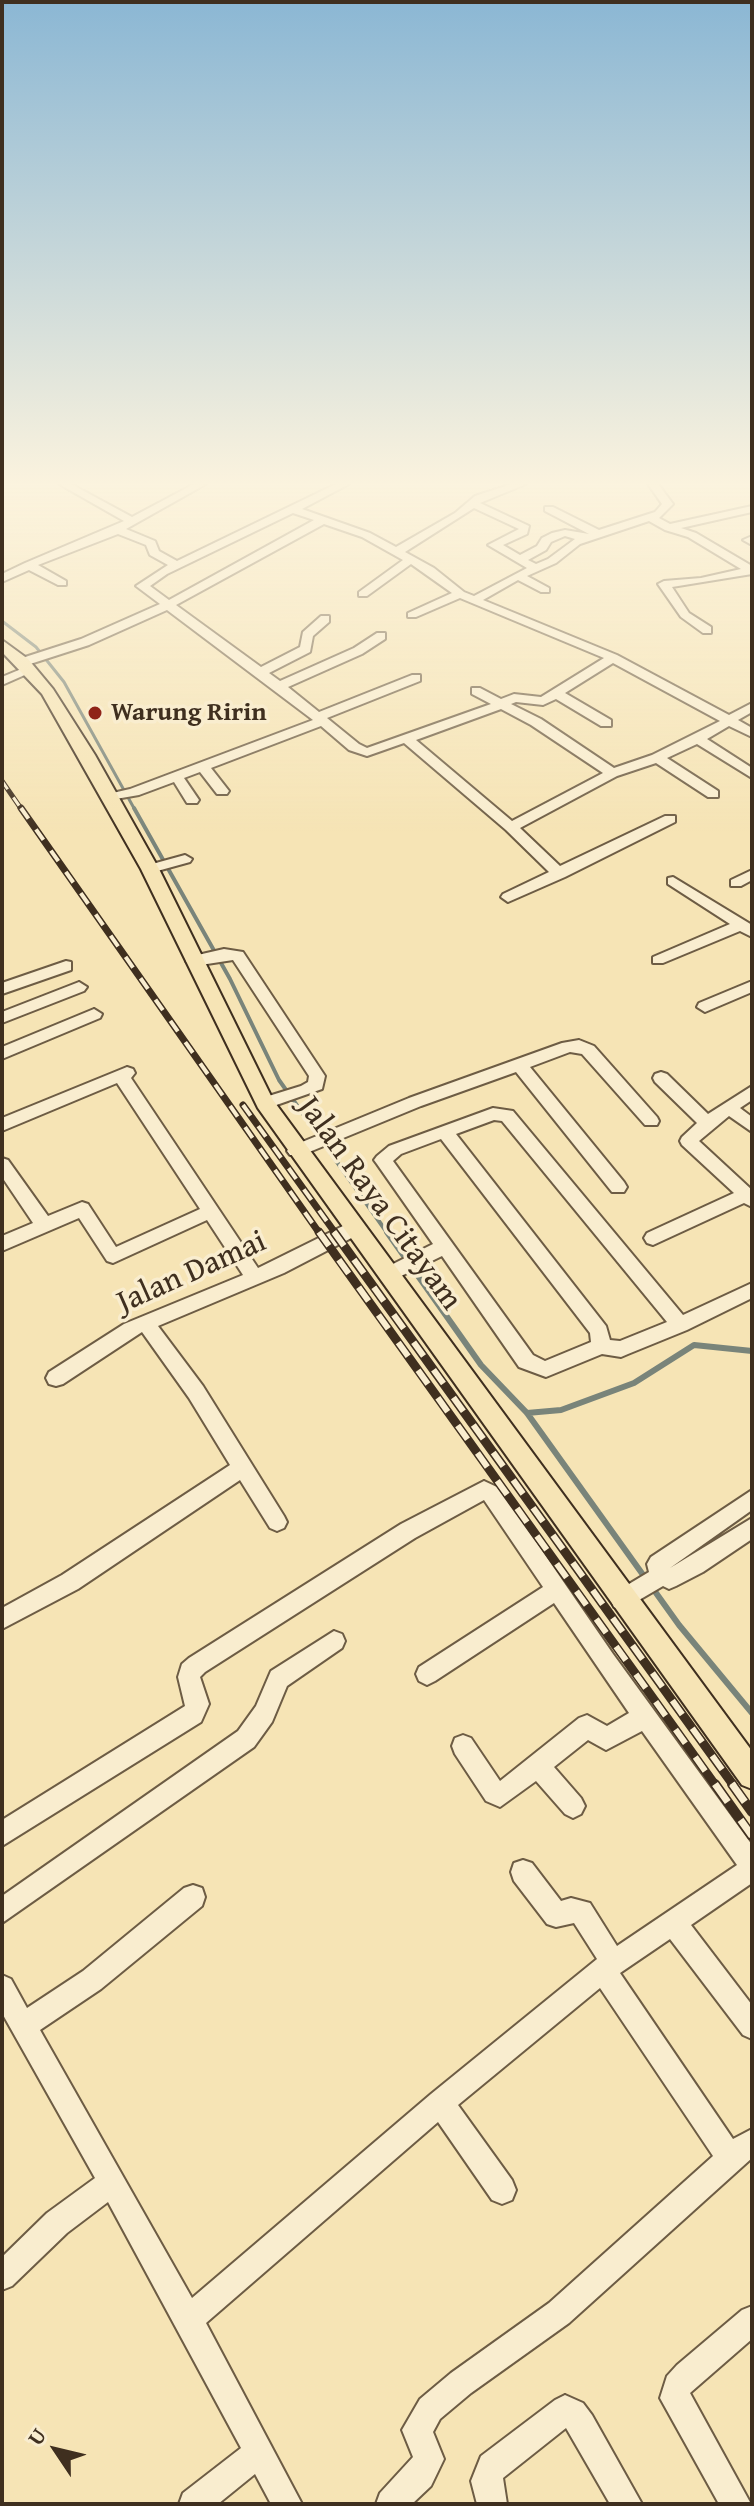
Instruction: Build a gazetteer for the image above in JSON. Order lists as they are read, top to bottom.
{
  "streets": {
    "main road": ["Jalan Raya Citayam"],
    "street": ["Jalan Damai"]
  },
  "crossings": [
    ["Jalan Raya Citayam", "Jalan Damai"]
  ],
  "places": ["Warung Ririn"],
  "north": "top left"
}
